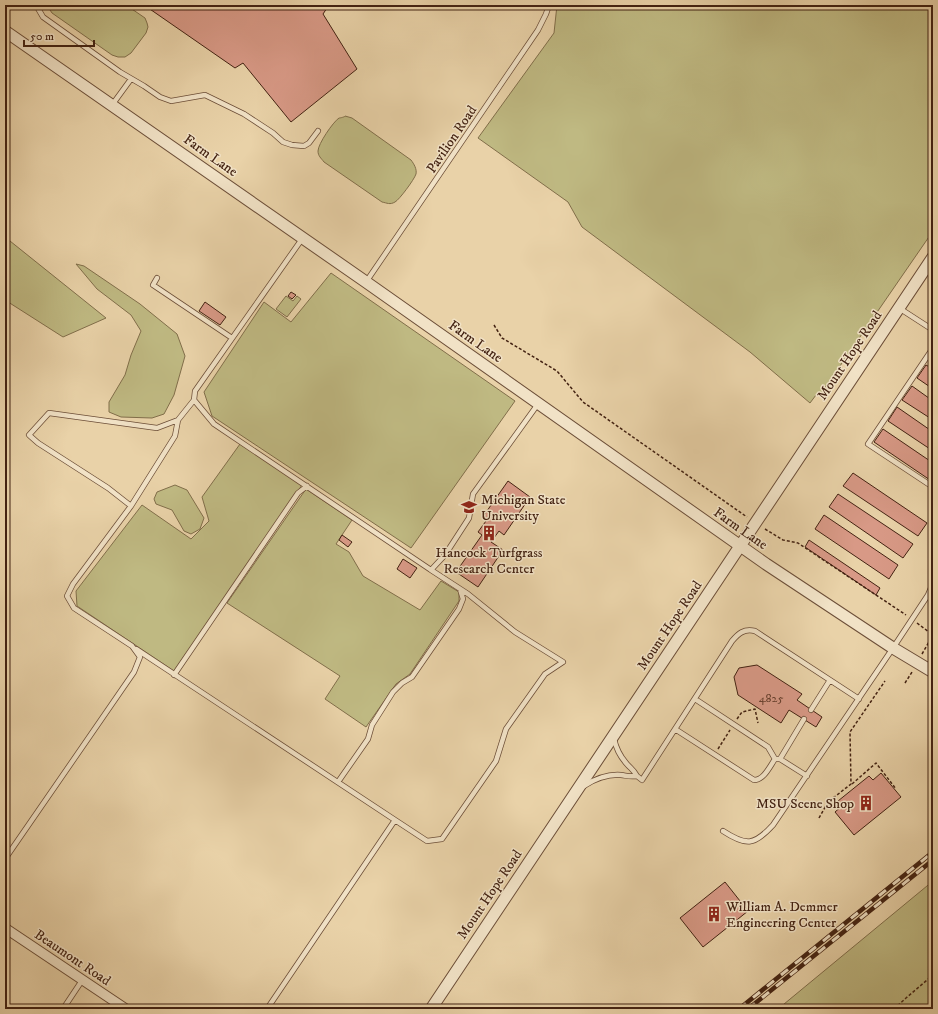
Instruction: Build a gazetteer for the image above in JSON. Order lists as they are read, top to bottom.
{
  "streets": {
    "street": ["Farm Lane", "Mount Hope Road", "Beaumont Road"],
    "lane": ["Pavilion Road"]
  },
  "crossings": [
    ["Pavilion Road", "Farm Lane"],
    ["Farm Lane", "Mount Hope Road"]
  ],
  "places": {
    "school or university": ["Michigan State University"],
    "building": ["Hancock Turfgrass Research Center", "MSU Scene Shop", "William A. Demmer Engineering Center"]
  },
  "house_numbers": ["4825"],
  "scale_bar": "50 m"
}
